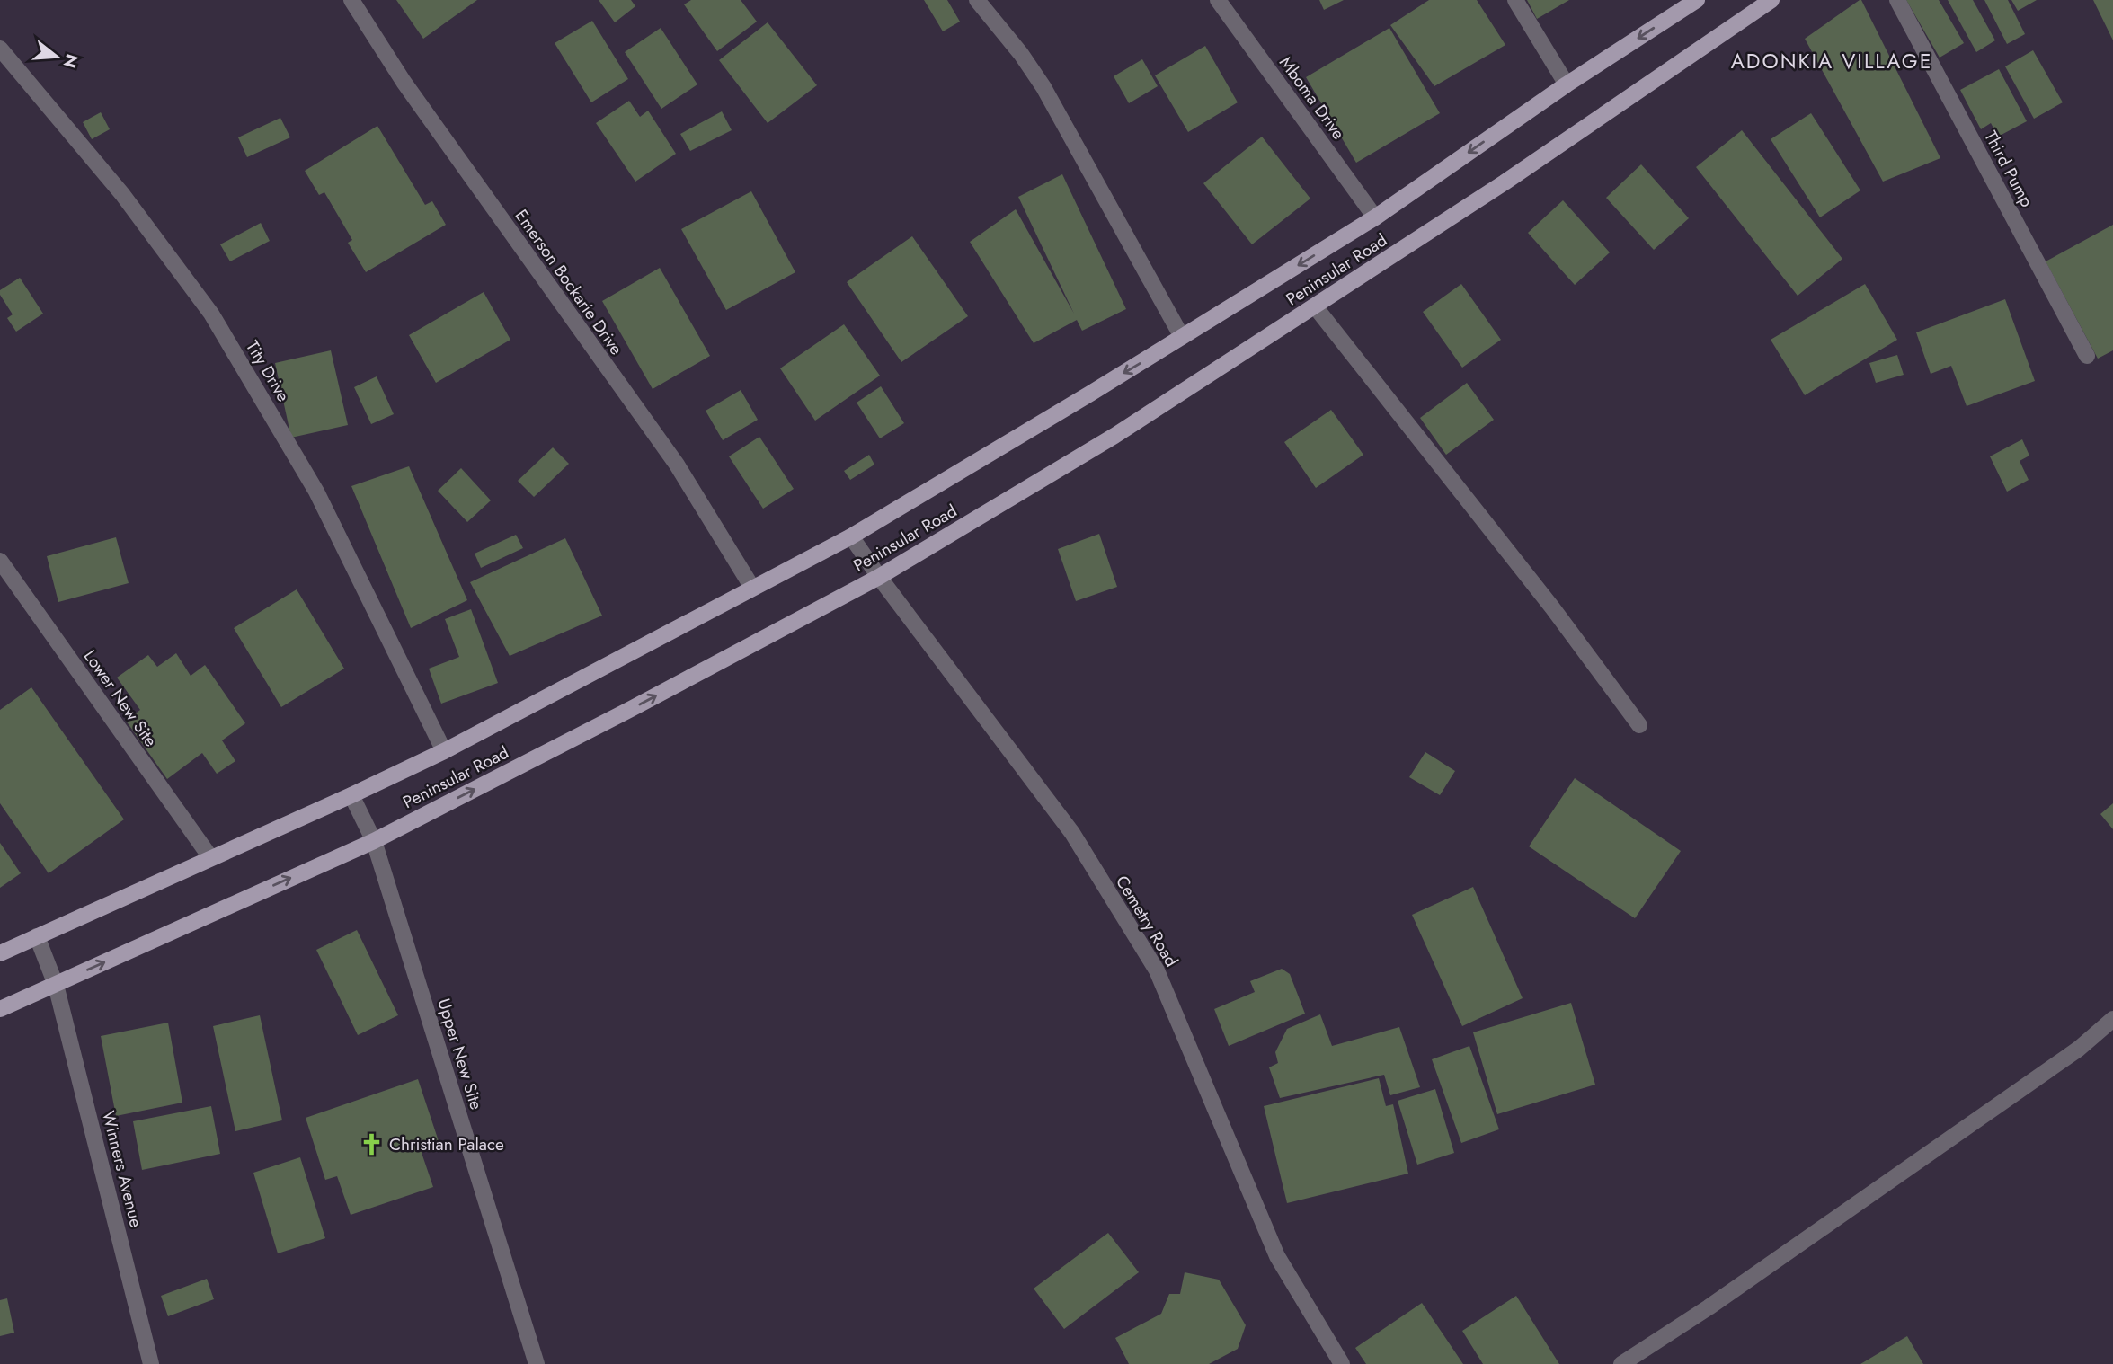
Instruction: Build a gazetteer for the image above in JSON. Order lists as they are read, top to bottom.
{
  "streets": {
    "main road": ["Peninsular Road"],
    "street": [
      "Mboma Drive",
      "Third Pump",
      "Emerson Bockarie Drive",
      "Tity Drive",
      "Lower New Site",
      "Cemetry Road",
      "Upper New Site",
      "Winners Avenue"
    ]
  },
  "crossings": [
    ["Mboma Drive", "Peninsular Road"],
    ["Peninsular Road", "Emerson Bockarie Drive"],
    ["Peninsular Road", "Tity Drive"],
    ["Peninsular Road", "Lower New Site"],
    ["Peninsular Road", "Cemetry Road"],
    ["Peninsular Road", "Upper New Site"],
    ["Peninsular Road", "Winners Avenue"]
  ],
  "districts": ["ADONKIA VILLAGE"],
  "places": {
    "church": ["Christian Palace"]
  },
  "north": "right"
}
